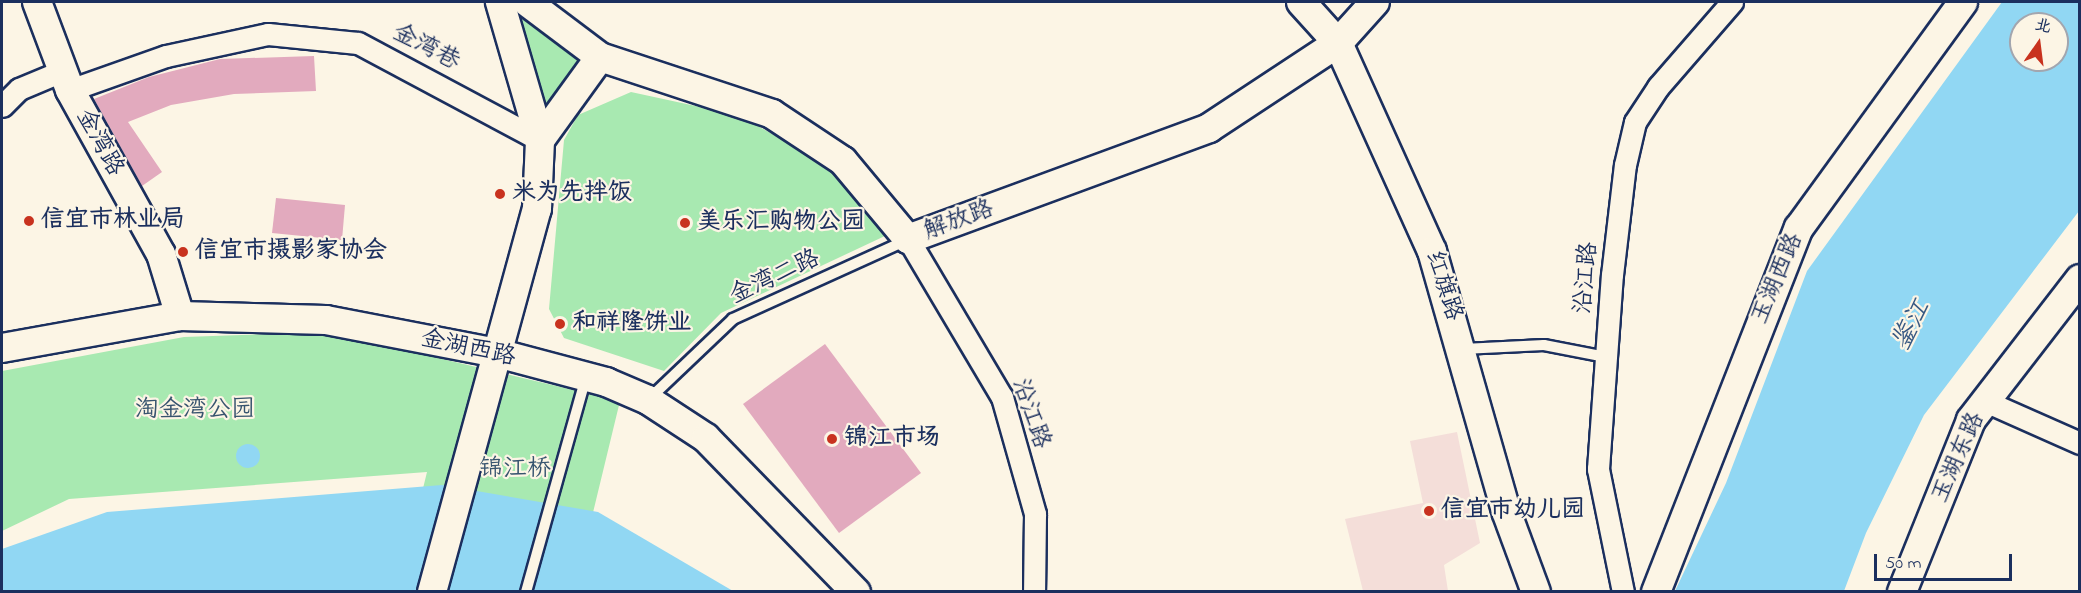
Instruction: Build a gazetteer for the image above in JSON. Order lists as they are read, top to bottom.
{
  "streets": {
    "street": [
      "金湾巷",
      "金湾路",
      "解放路",
      "沿江路",
      "玉湖西路",
      "红旗路",
      "金湖西路",
      "玉湖东路"
    ],
    "lane": ["金湾二路"]
  },
  "crossings": [
    ["金湾巷", "金湾路"],
    ["金湾路", "金湖西路"],
    ["解放路", "金湾二路"],
    ["解放路", "沿江路"],
    ["解放路", "红旗路"],
    ["金湾二路", "沿江路"],
    ["金湾二路", "金湖西路"]
  ],
  "water": ["鉴江"],
  "parks": ["淘金湾公园", "锦江桥"],
  "places": [
    "米为先拌饭",
    "信宜市林业局",
    "美乐汇购物公园",
    "信宜市摄影家协会",
    "和祥隆饼业",
    "锦江市场",
    "信宜市幼儿园"
  ],
  "scale_bar": "50 m",
  "north": "top"
}
